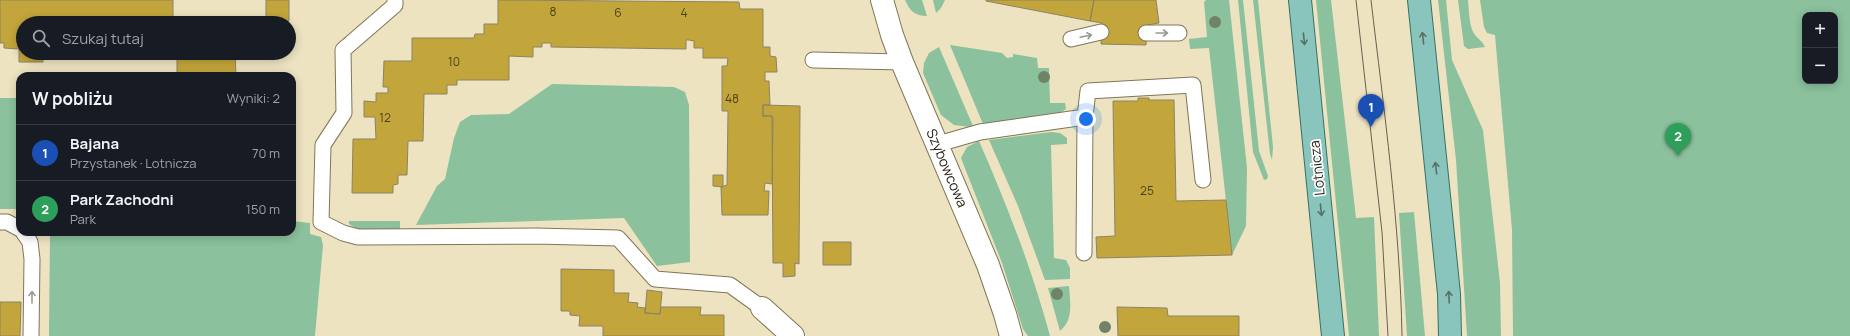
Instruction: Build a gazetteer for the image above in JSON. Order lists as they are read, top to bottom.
{
  "streets": {
    "main road": ["Lotnicza"],
    "street": ["Szybowcowa"]
  },
  "house_numbers": [
    "8",
    "6",
    "4",
    "10",
    "48",
    "12",
    "25"
  ],
  "page": {
    "map_buttons": ["+", "−"],
    "search": "Szukaj tutaj",
    "heading": ["W pobliżu", "Wyniki: 2"],
    "pins": ["1", "2"],
    "list": [
      {
        "mark": "1",
        "name": "Bajana",
        "note": "Przystanek · Lotnicza",
        "value": "70 m"
      },
      {
        "mark": "2",
        "name": "Park Zachodni",
        "note": "Park",
        "value": "150 m"
      }
    ]
  }
}
